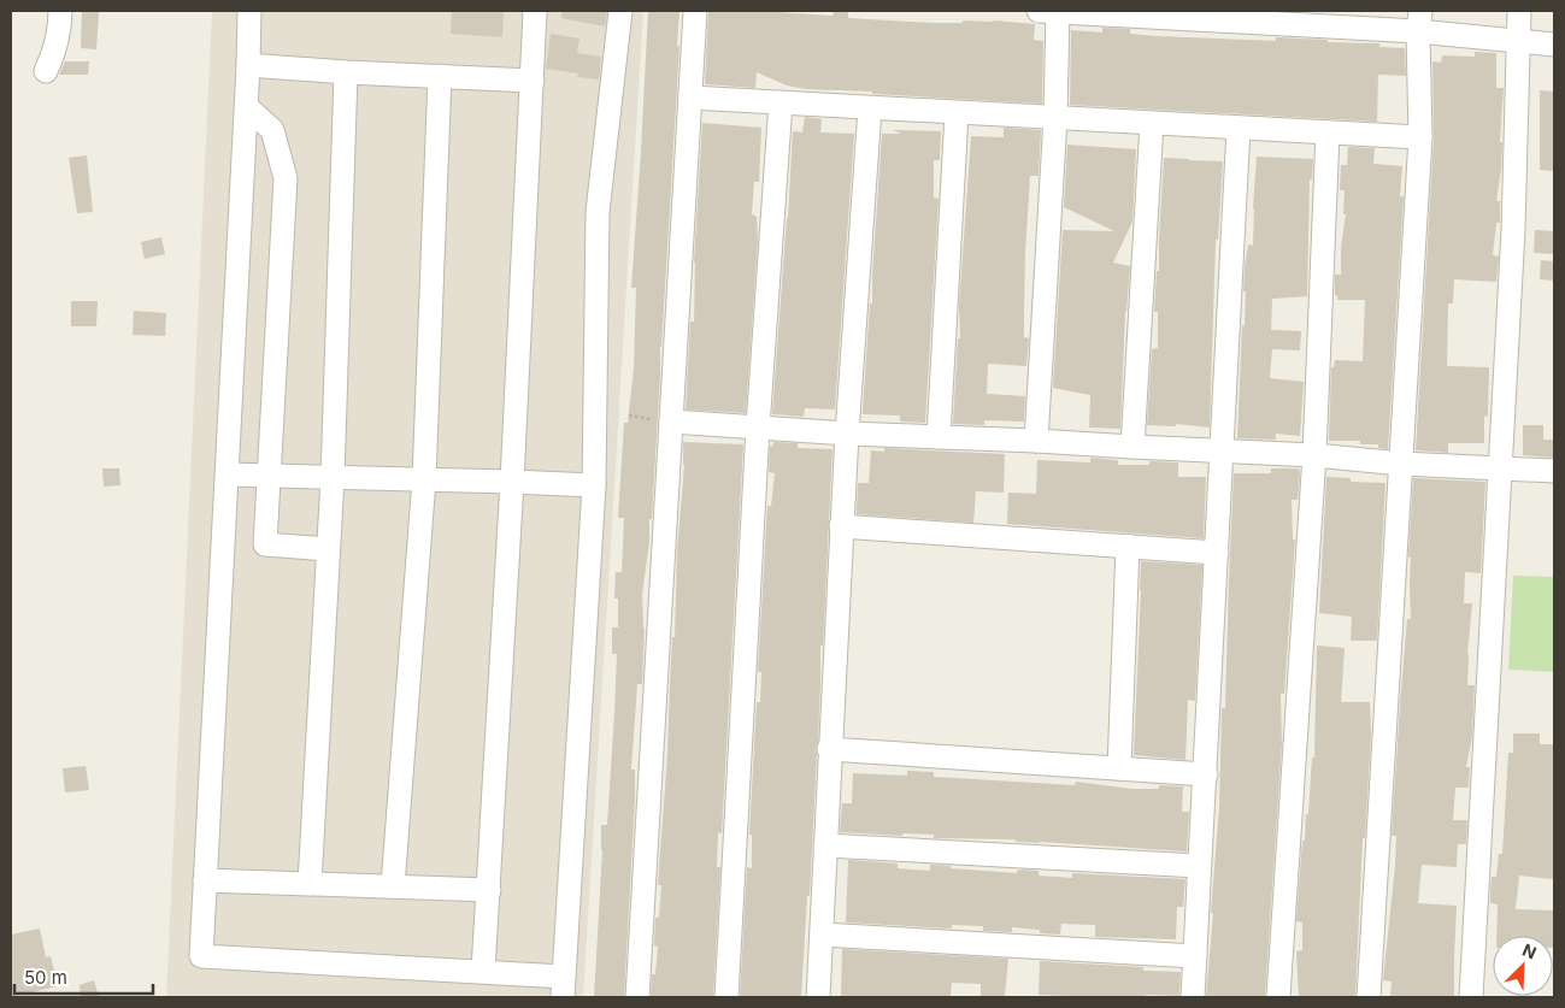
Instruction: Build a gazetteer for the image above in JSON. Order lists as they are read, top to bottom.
{
  "scale_bar": "50 m",
  "north": "top right"
}
